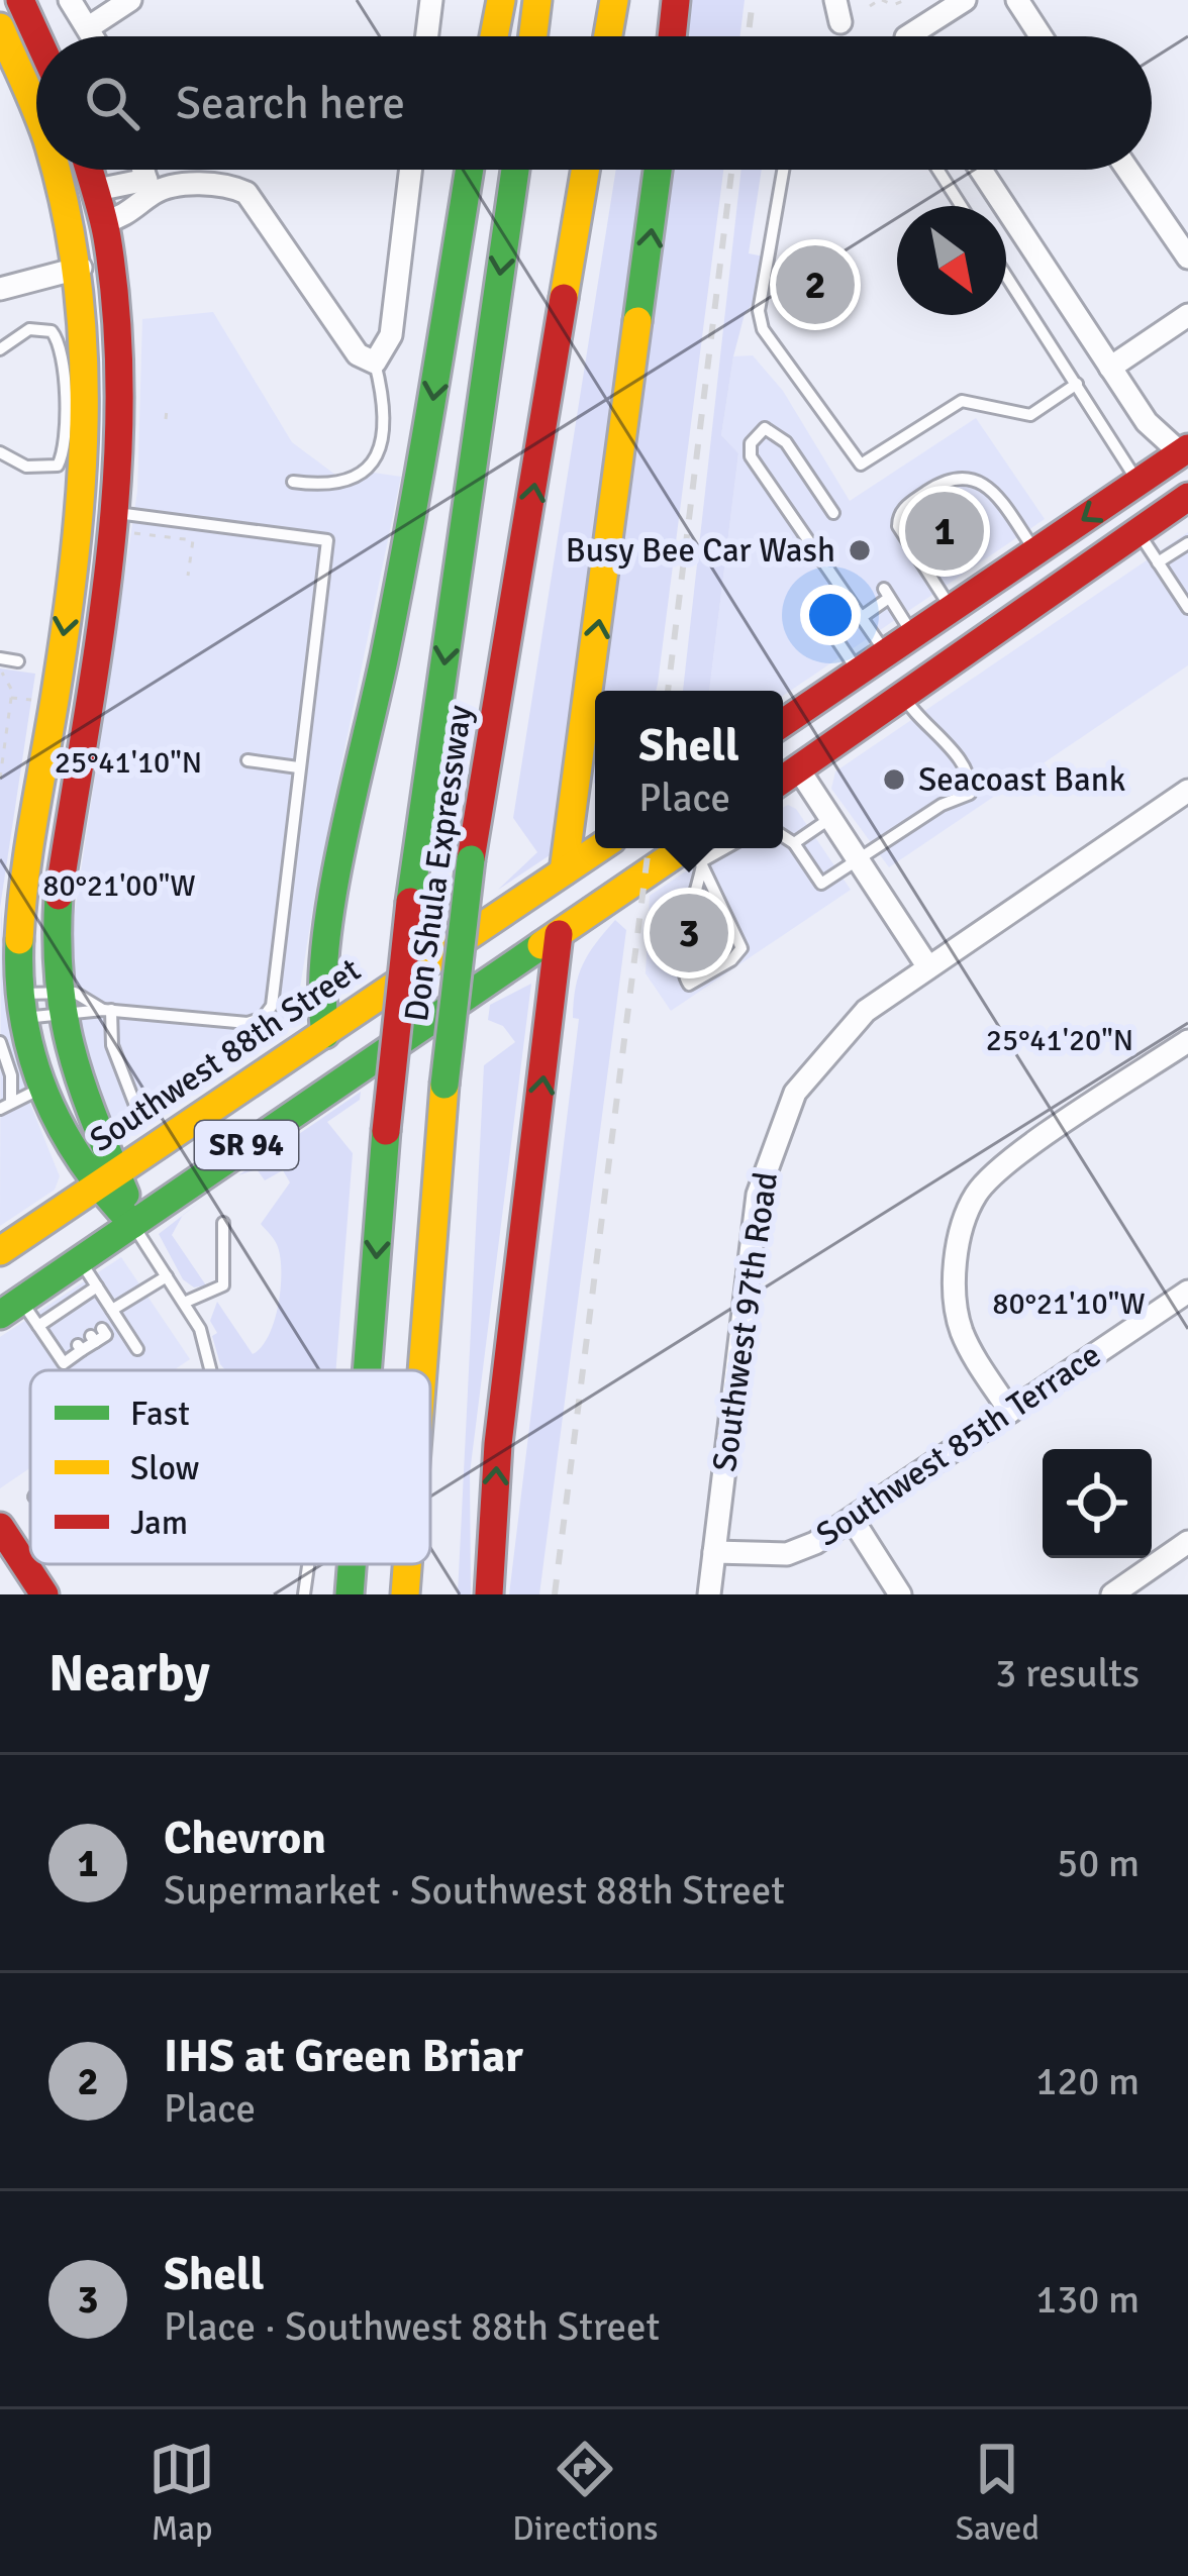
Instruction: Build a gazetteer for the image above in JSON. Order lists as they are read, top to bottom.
{
  "streets": {
    "main road": ["Don Shula Expressway", "Southwest 88th Street", "SR 94"],
    "street": ["Southwest 97th Road", "Southwest 85th Terrace"]
  },
  "crossings": [
    ["Southwest 97th Road", "Southwest 85th Terrace"]
  ],
  "places": ["Busy Bee Car Wash", "Seacoast Bank"],
  "legend": ["Fast", "Slow", "Jam"],
  "north": "bottom right",
  "page": {
    "search": "Search here",
    "pins": ["2", "1", "3"],
    "popup": ["Shell", "Place"],
    "heading": ["Nearby", "3 results"],
    "list": [
      {
        "mark": "1",
        "name": "Chevron",
        "note": "Supermarket · Southwest 88th Street",
        "value": "50 m"
      },
      {
        "mark": "2",
        "name": "IHS at Green Briar",
        "note": "Place",
        "value": "120 m"
      },
      {
        "mark": "3",
        "name": "Shell",
        "note": "Place · Southwest 88th Street",
        "value": "130 m"
      }
    ],
    "nav": ["Map", "Directions", "Saved"]
  },
  "coordinates": [
    "25°41'10\"N",
    "80°21'00\"W",
    "25°41'20\"N",
    "80°21'10\"W"
  ]
}
